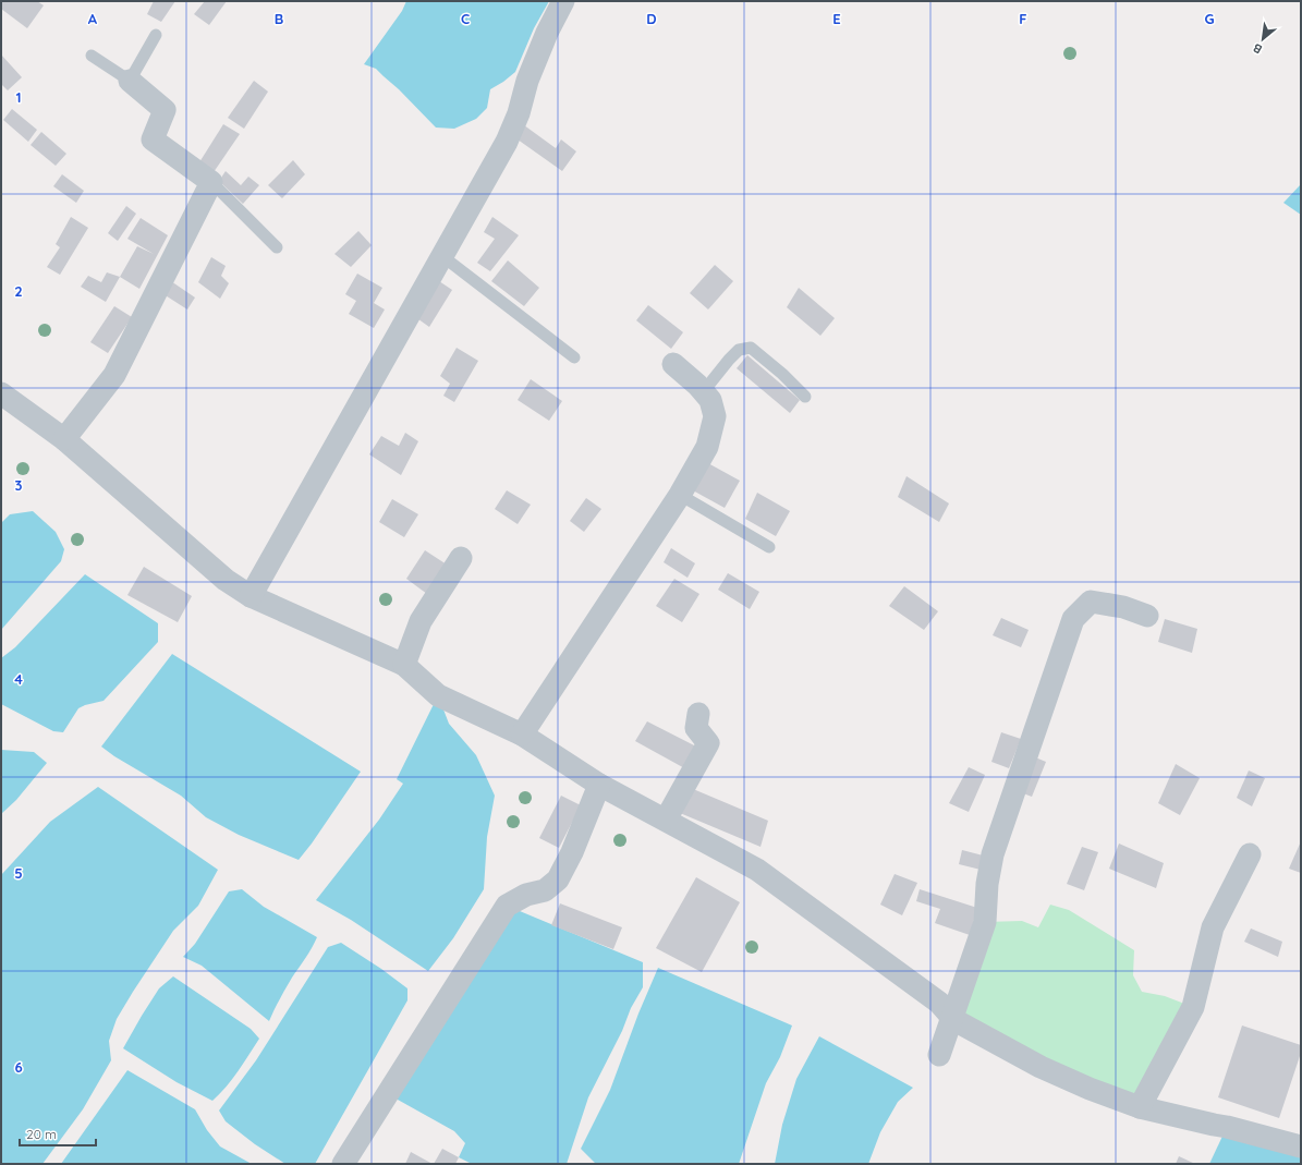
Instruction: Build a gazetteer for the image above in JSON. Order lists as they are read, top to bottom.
{
  "scale_bar": "20 m",
  "north": "bottom left",
  "grid": {
    "columns": [
      "A",
      "B",
      "C",
      "D",
      "E",
      "F",
      "G"
    ],
    "rows": [
      "1",
      "2",
      "3",
      "4",
      "5",
      "6"
    ]
  }
}
